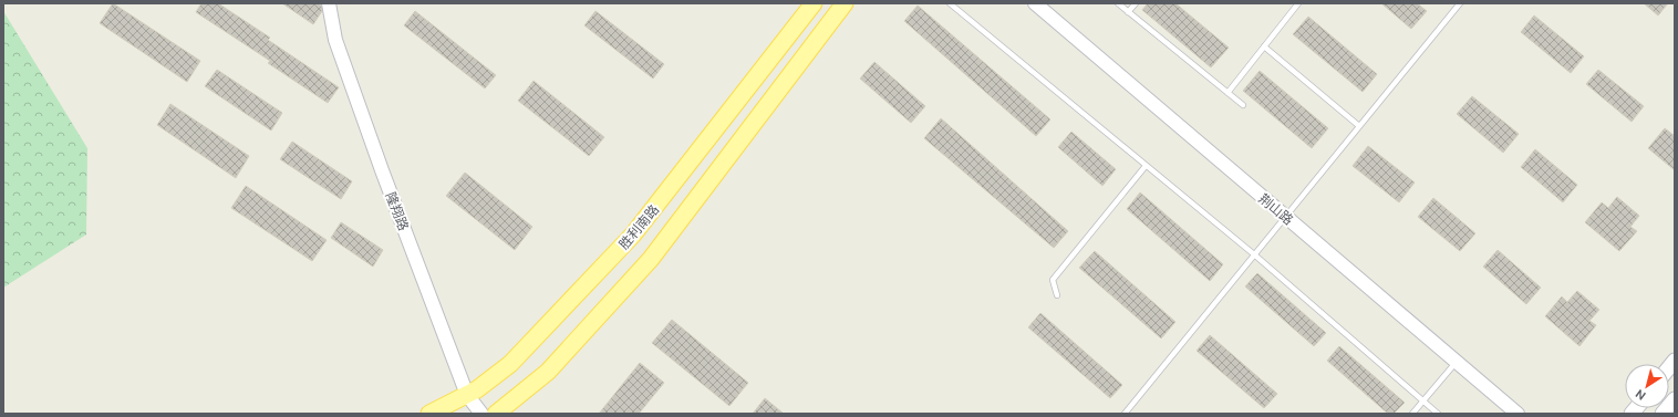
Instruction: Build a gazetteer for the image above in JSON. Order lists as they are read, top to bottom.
{
  "streets": {
    "main road": ["胜利南路"],
    "street": ["荆山路", "隆翔路"]
  },
  "crossings": [
    ["隆翔路", "胜利南路"]
  ],
  "north": "bottom left"
}
